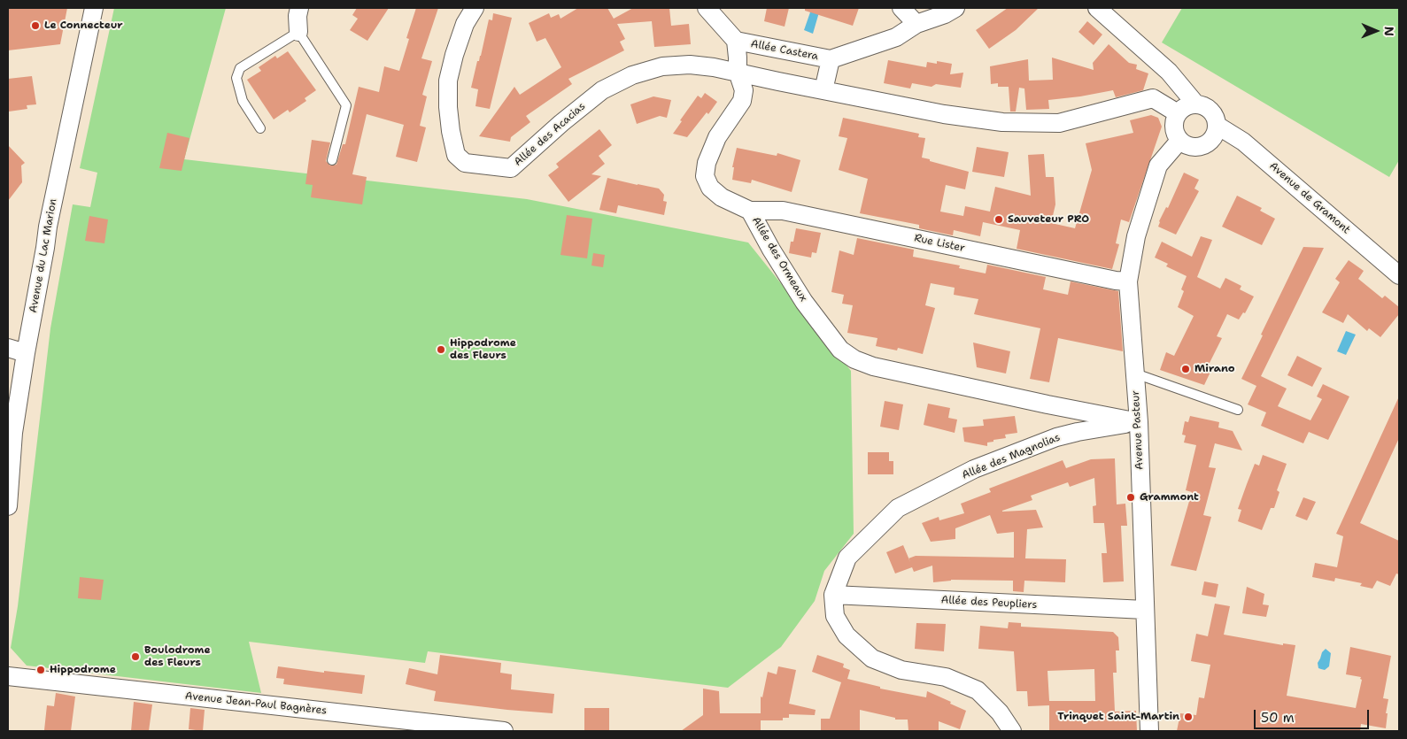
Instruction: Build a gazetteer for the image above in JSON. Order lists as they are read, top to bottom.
{
  "streets": {
    "street": [
      "Allée Castera",
      "Allée des Acacias",
      "Avenue de Gramont",
      "Rue Lister",
      "Avenue du Lac Marion",
      "Allée des Ormeaux",
      "Avenue Pasteur",
      "Allée des Magnolias",
      "Allée des Peupliers",
      "Avenue Jean-Paul Bagnères"
    ]
  },
  "crossings": [
    ["Allée des Acacias", "Allée des Ormeaux"],
    ["Avenue de Gramont", "Avenue Pasteur"],
    ["Rue Lister", "Allée des Ormeaux"],
    ["Rue Lister", "Avenue Pasteur"],
    ["Allée des Ormeaux", "Avenue Pasteur"],
    ["Allée des Ormeaux", "Allée des Magnolias"],
    ["Avenue Pasteur", "Allée des Magnolias"],
    ["Avenue Pasteur", "Allée des Peupliers"],
    ["Allée des Magnolias", "Allée des Peupliers"]
  ],
  "places": [
    "Le Connecteur",
    "Sauveteur PRO",
    "Hippodrome des Fleurs",
    "Mirano",
    "Grammont",
    "Boulodrome des Fleurs",
    "Hippodrome",
    "Trinquet Saint-Martin"
  ],
  "scale_bar": "50 m",
  "north": "right"
}
